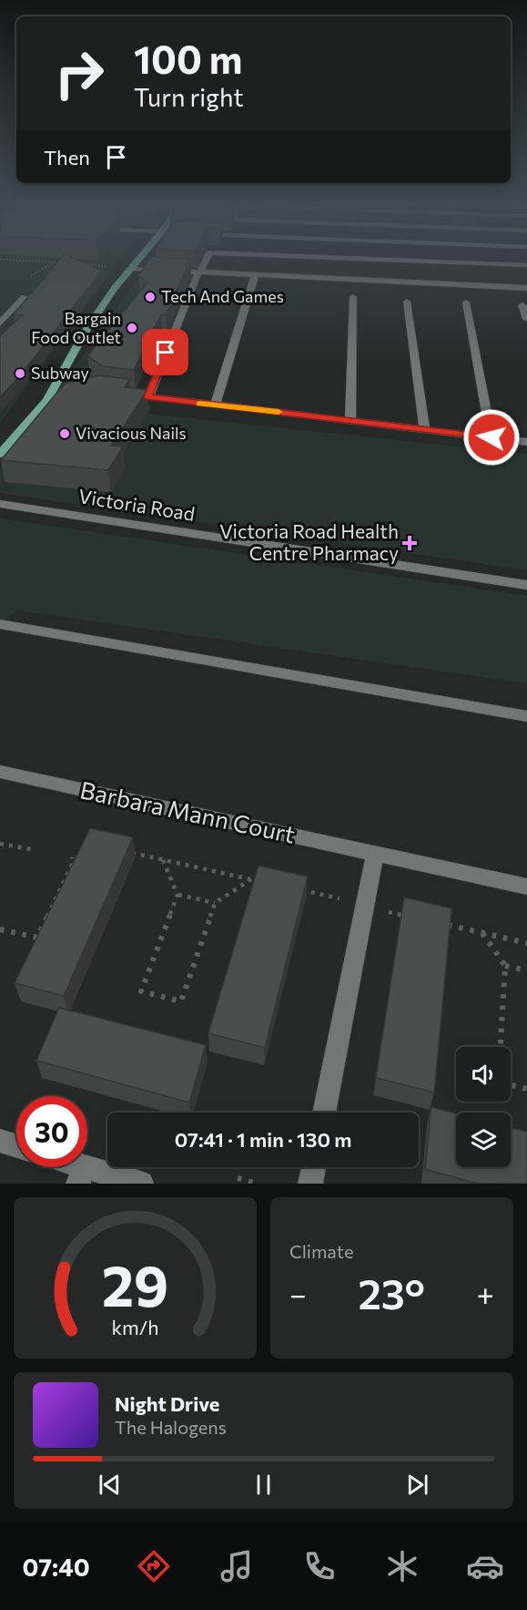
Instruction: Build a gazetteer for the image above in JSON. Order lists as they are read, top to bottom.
{
  "streets": {
    "street": ["Victoria Road", "Barbara Mann Court"]
  },
  "places": {
    "other": [
      "Tech And Games",
      "Bargain Food Outlet",
      "Subway",
      "Vivacious Nails"
    ],
    "health": ["Victoria Road Health Centre Pharmacy"]
  },
  "page": {
    "turn": ["100 m", "Turn right"],
    "then": "Then",
    "limit": "30",
    "trip": "07:41 · 1 min · 130 m",
    "tile": "Climate",
    "heat": ["−", "23°", "+"],
    "song": ["Night Drive", "The Halogens"],
    "tabs": "07:40",
    "gauge": ["29", "km/h"]
  }
}
